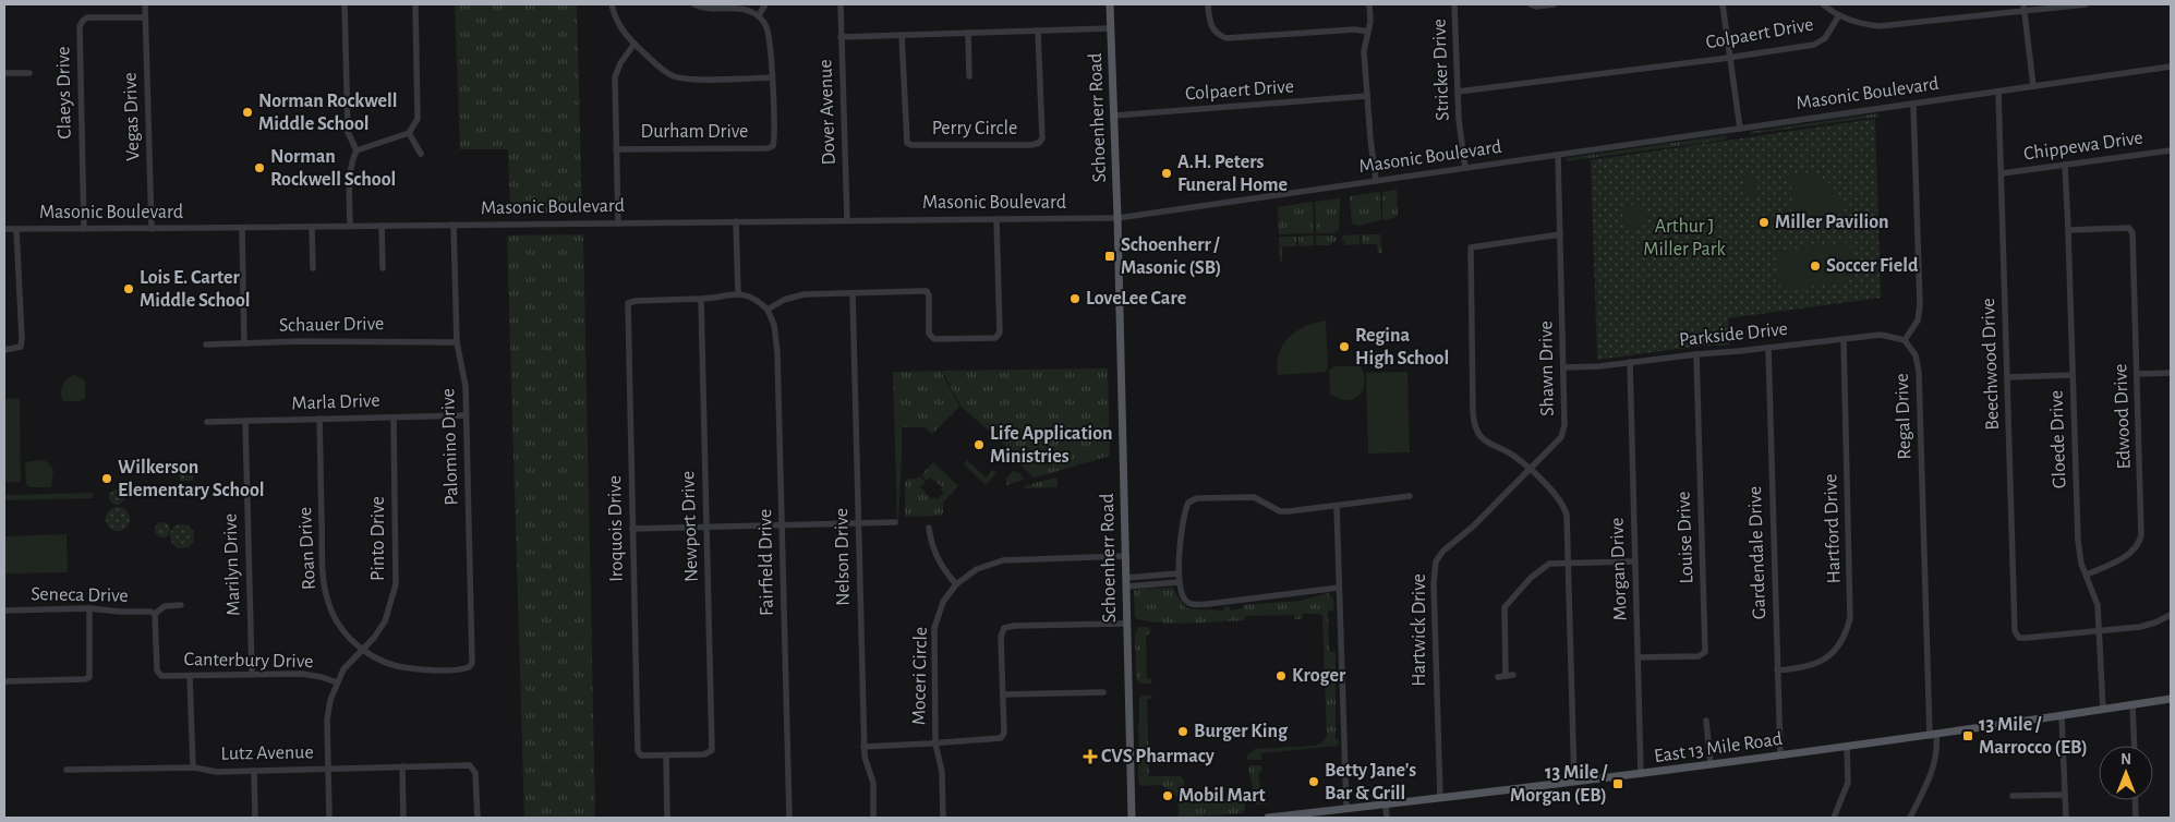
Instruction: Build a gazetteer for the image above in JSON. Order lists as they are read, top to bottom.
{
  "streets": {
    "main road": ["Schoenherr Road", "East 13 Mile Road"],
    "street": [
      "Colpaert Drive",
      "Stricker Drive",
      "Claeys Drive",
      "Masonic Boulevard",
      "Dover Avenue",
      "Vegas Drive",
      "Perry Circle",
      "Durham Drive",
      "Chippewa Drive",
      "Schauer Drive",
      "Parkside Drive",
      "Beechwood Drive",
      "Shawn Drive",
      "Marla Drive",
      "Regal Drive",
      "Edwood Drive",
      "Gloede Drive",
      "Palomino Drive",
      "Newport Drive",
      "Iroquois Drive",
      "Hartford Drive",
      "Louise Drive",
      "Pinto Drive",
      "Roan Drive",
      "Gardendale Drive",
      "Nelson Drive",
      "Fairfield Drive",
      "Marilyn Drive",
      "Morgan Drive",
      "Seneca Drive",
      "Hartwick Drive",
      "Canterbury Drive",
      "Moceri Circle",
      "Lutz Avenue"
    ]
  },
  "crossings": [
    ["Colpaert Drive", "Stricker Drive"],
    ["Colpaert Drive", "Schoenherr Road"],
    ["Stricker Drive", "Masonic Boulevard"],
    ["Claeys Drive", "Masonic Boulevard"],
    ["Claeys Drive", "Vegas Drive"],
    ["Masonic Boulevard", "Dover Avenue"],
    ["Masonic Boulevard", "Vegas Drive"],
    ["Masonic Boulevard", "Schoenherr Road"],
    ["Masonic Boulevard", "Beechwood Drive"],
    ["Masonic Boulevard", "Shawn Drive"],
    ["Masonic Boulevard", "Palomino Drive"],
    ["Schoenherr Road", "Moceri Circle"],
    ["Chippewa Drive", "Beechwood Drive"],
    ["Chippewa Drive", "Gloede Drive"],
    ["Schauer Drive", "Palomino Drive"],
    ["Parkside Drive", "Shawn Drive"],
    ["Parkside Drive", "Regal Drive"],
    ["Parkside Drive", "Hartford Drive"],
    ["Parkside Drive", "Louise Drive"],
    ["Parkside Drive", "Gardendale Drive"],
    ["Parkside Drive", "Morgan Drive"],
    ["Beechwood Drive", "Gloede Drive"],
    ["Shawn Drive", "Hartwick Drive"],
    ["Marla Drive", "Palomino Drive"],
    ["Marla Drive", "Pinto Drive"],
    ["Marla Drive", "Roan Drive"],
    ["Marla Drive", "Marilyn Drive"],
    ["Regal Drive", "East 13 Mile Road"],
    ["Edwood Drive", "Gloede Drive"],
    ["Gloede Drive", "East 13 Mile Road"],
    ["Palomino Drive", "Pinto Drive"],
    ["Palomino Drive", "Roan Drive"],
    ["Newport Drive", "Iroquois Drive"],
    ["Hartford Drive", "Gardendale Drive"],
    ["Louise Drive", "Morgan Drive"],
    ["Pinto Drive", "Roan Drive"],
    ["Gardendale Drive", "East 13 Mile Road"],
    ["Marilyn Drive", "Canterbury Drive"],
    ["Morgan Drive", "East 13 Mile Road"],
    ["Seneca Drive", "Canterbury Drive"],
    ["Hartwick Drive", "East 13 Mile Road"]
  ],
  "parks": ["Arthur J Miller Park"],
  "places": {
    "other": [
      "Norman Rockwell Middle School",
      "Norman Rockwell School",
      "A.H. Peters Funeral Home",
      "Miller Pavilion",
      "Soccer Field",
      "Lois E. Carter Middle School",
      "LoveLee Care",
      "Regina High School",
      "Life Application Ministries",
      "Wilkerson Elementary School",
      "Kroger",
      "Burger King",
      "Betty Jane's Bar & Grill",
      "Mobil Mart"
    ],
    "transit": ["Schoenherr / Masonic (SB)", "13 Mile / Marrocco (EB)", "13 Mile / Morgan (EB)"],
    "health": ["CVS Pharmacy"]
  },
  "north": "top"
}
